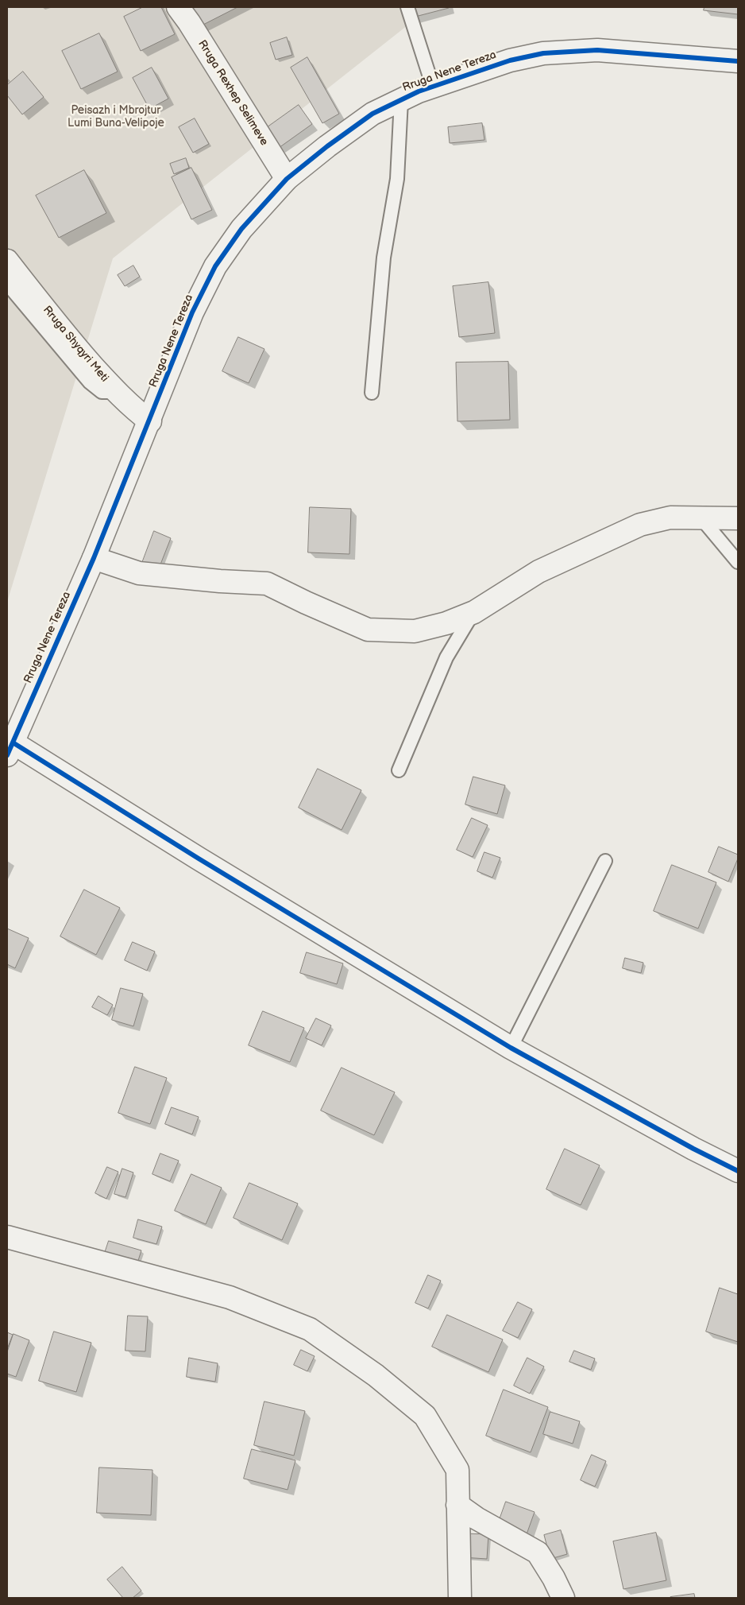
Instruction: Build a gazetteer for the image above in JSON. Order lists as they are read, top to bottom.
{
  "streets": {
    "street": ["Rruga Nene Tereza", "Rruga Rexhep Selimeve", "Rruga Shyqyri Meti"]
  },
  "crossings": [
    ["Rruga Nene Tereza", "Rruga Rexhep Selimeve"],
    ["Rruga Nene Tereza", "Rruga Shyqyri Meti"]
  ],
  "parks": ["Peisazh i Mbrojtur Lumi Buna-Velipoje"]
}
